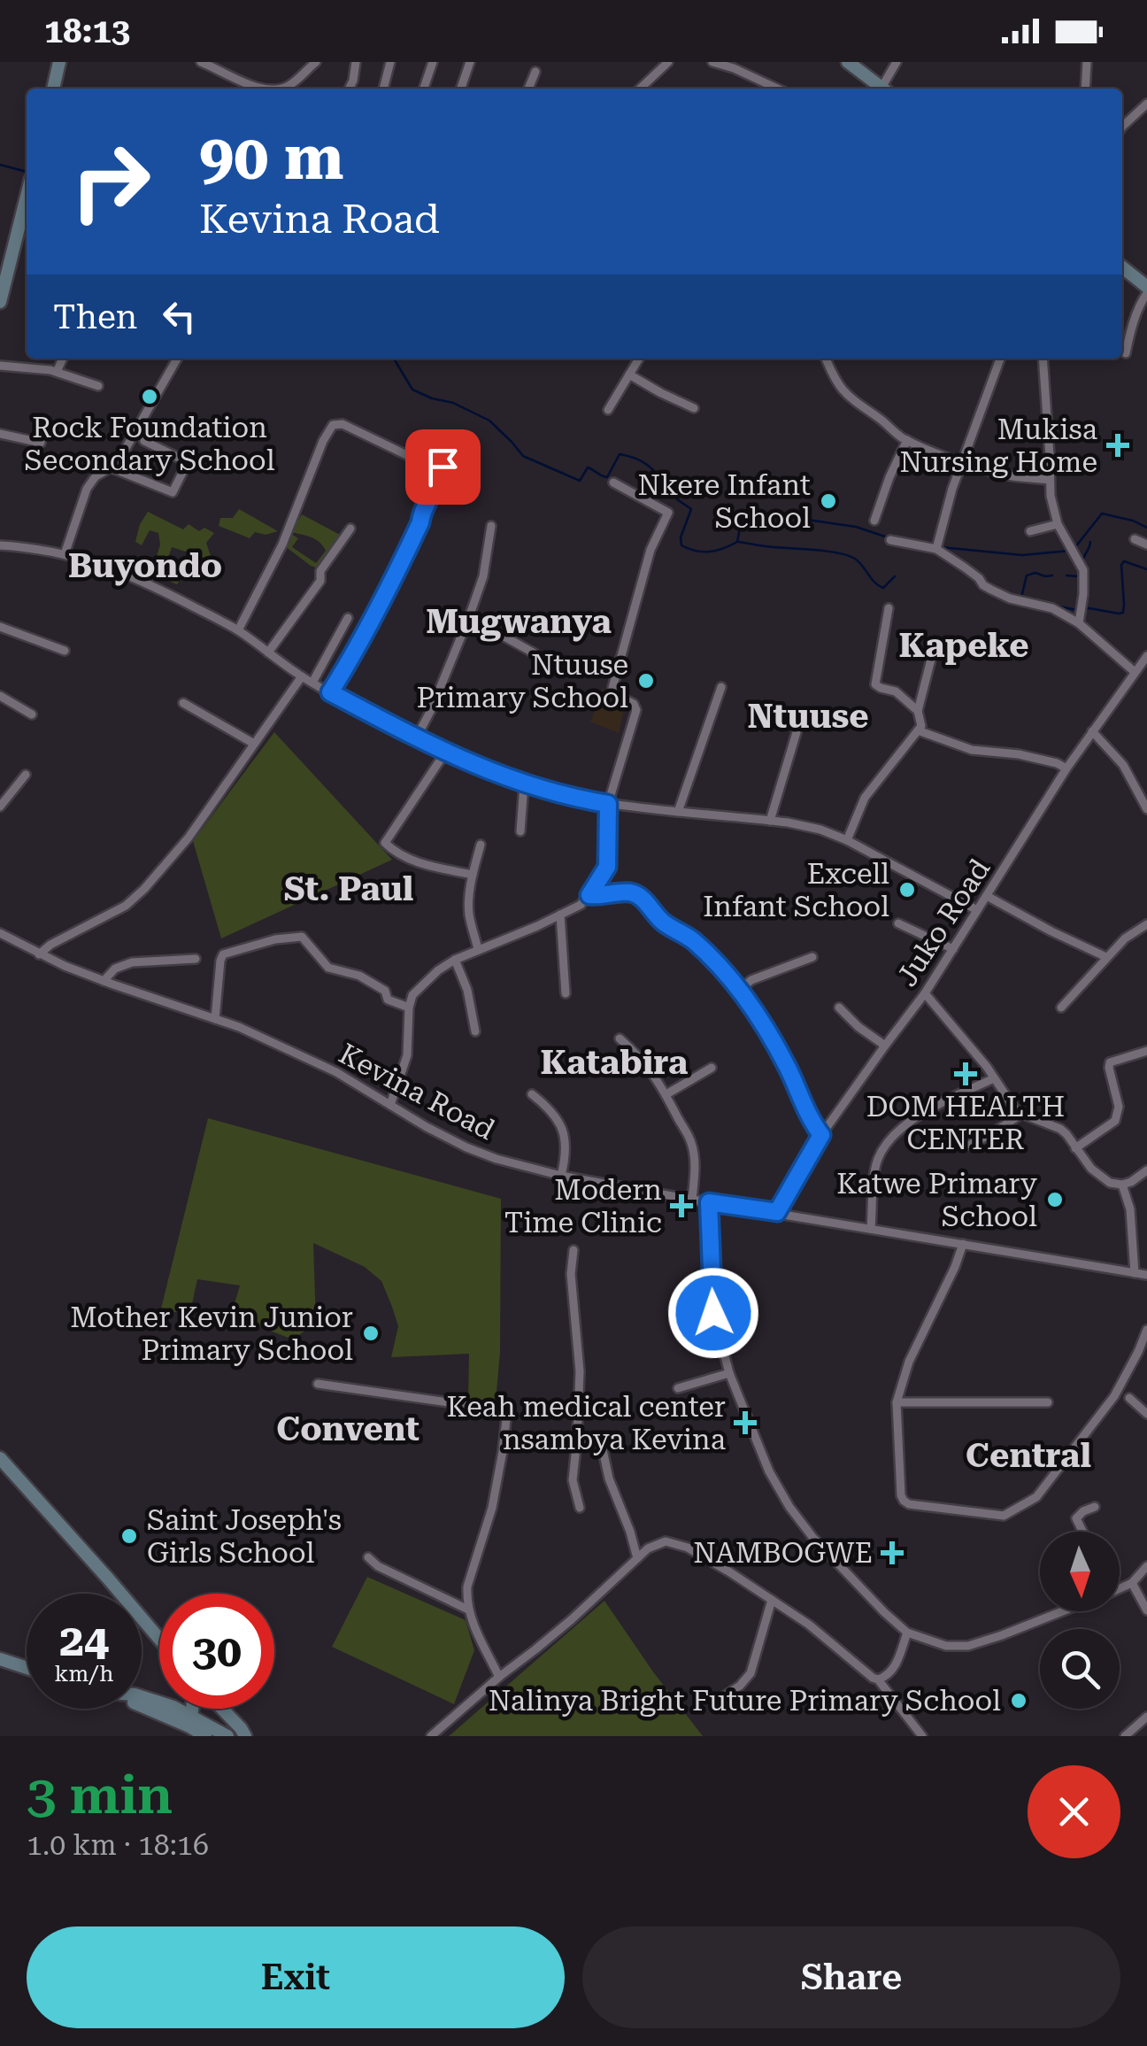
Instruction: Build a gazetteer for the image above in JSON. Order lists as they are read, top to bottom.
{
  "streets": {
    "street": ["Juko Road", "Kevina Road"]
  },
  "crossings": [
    ["Juko Road", "Kevina Road"]
  ],
  "districts": [
    "Buyondo",
    "Mugwanya",
    "Kapeke",
    "Ntuuse",
    "St. Paul",
    "Katabira",
    "Convent",
    "Central"
  ],
  "places": {
    "other": [
      "Rock Foundation Secondary School",
      "Nkere Infant School",
      "Ntuuse Primary School",
      "Excell Infant School",
      "Katwe Primary School",
      "Mother Kevin Junior Primary School",
      "Saint Joseph's Girls School",
      "Nalinya Bright Future Primary School"
    ],
    "health": [
      "Mukisa Nursing Home",
      "DOM HEALTH CENTER",
      "Modern Time Clinic",
      "Keah medical center nsambya Kevina",
      "NAMBOGWE"
    ]
  },
  "north": "bottom",
  "page": {
    "status": "18:13",
    "turn": ["90 m", "Kevina Road"],
    "then": "Then",
    "speed": "24 km/h",
    "limit": "30",
    "heading": ["3 min", "1.0 km · 18:16"],
    "buttons": ["Exit", "Share"]
  }
}
